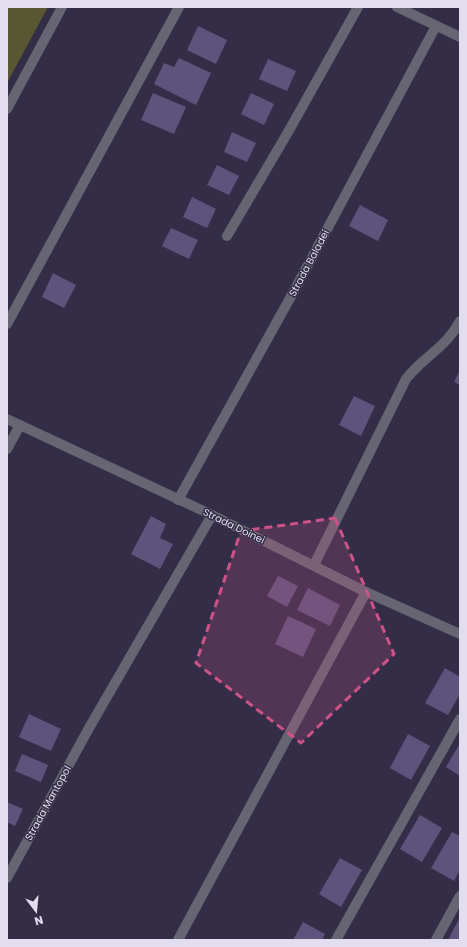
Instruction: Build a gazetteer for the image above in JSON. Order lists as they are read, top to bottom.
{
  "streets": {
    "street": ["Strada Baladei", "Strada Doinei", "Strada Mantopol"]
  },
  "crossings": [
    ["Strada Baladei", "Strada Doinei"],
    ["Strada Doinei", "Strada Mantopol"]
  ],
  "north": "bottom"
}
